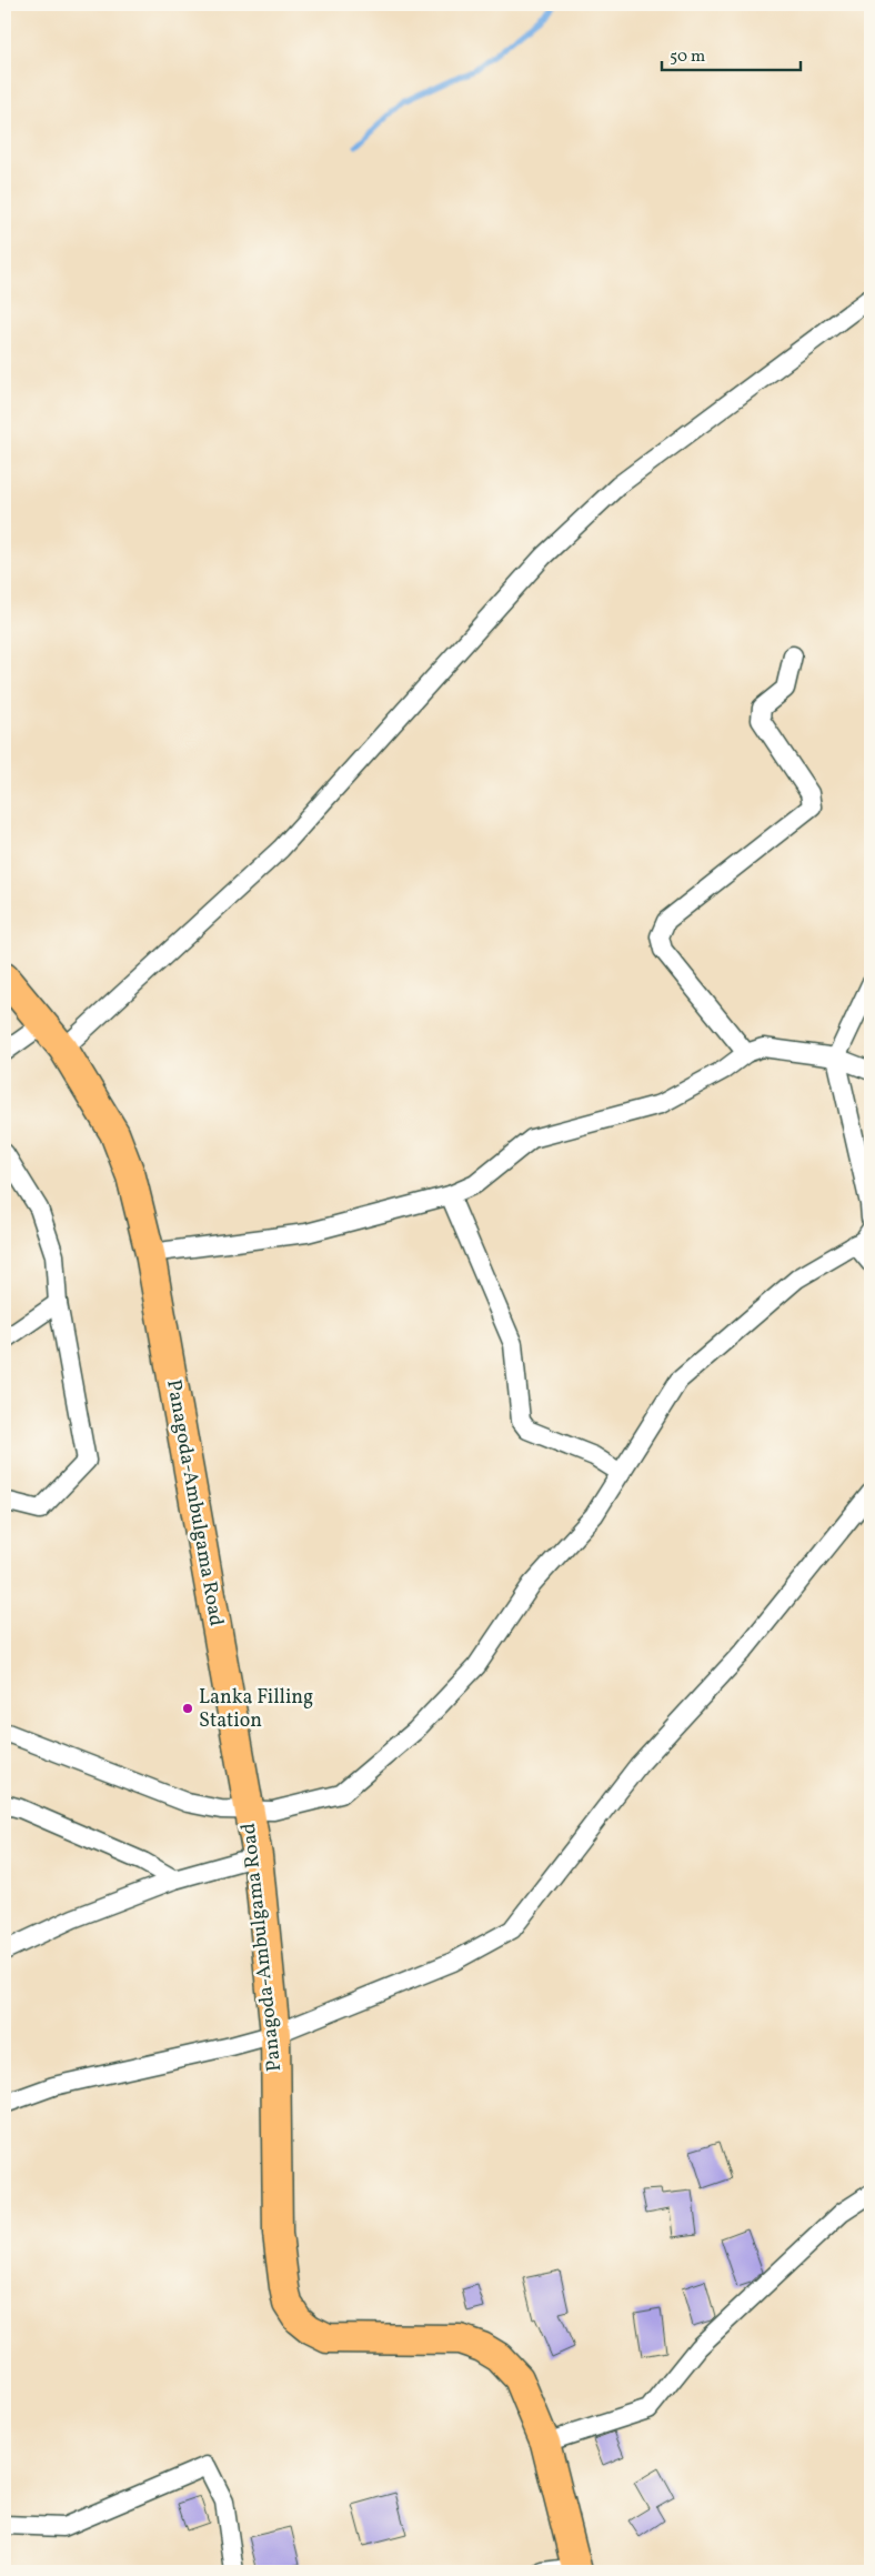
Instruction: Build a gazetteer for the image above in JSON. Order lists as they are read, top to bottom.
{
  "streets": {
    "main road": ["Panagoda-Ambulgama Road"]
  },
  "places": ["Lanka Filling Station"],
  "scale_bar": "50 m"
}
